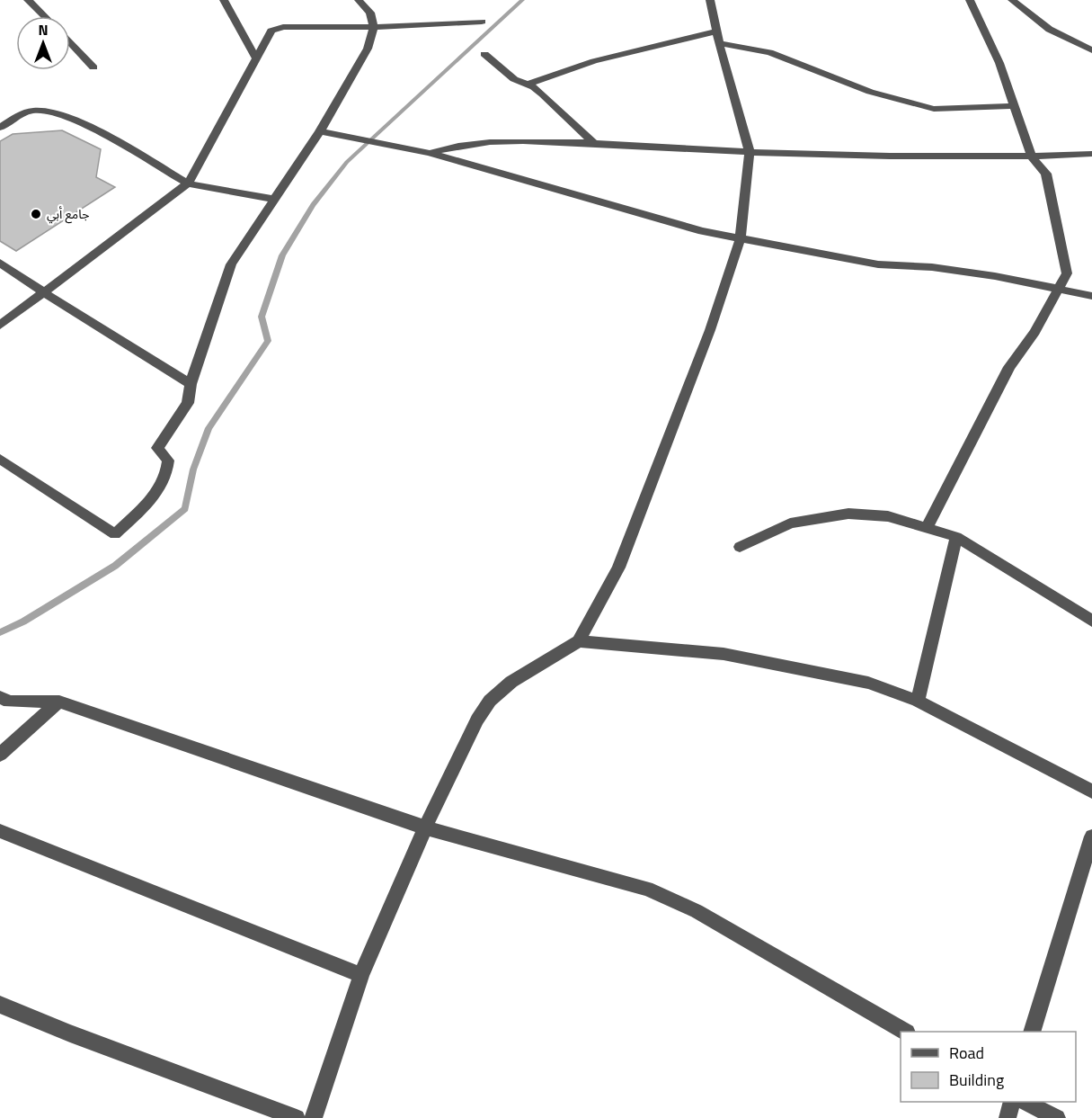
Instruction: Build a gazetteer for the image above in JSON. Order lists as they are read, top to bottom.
{
  "places": ["جامع أبي"],
  "legend": ["Road", "Building"],
  "north": "top"
}
